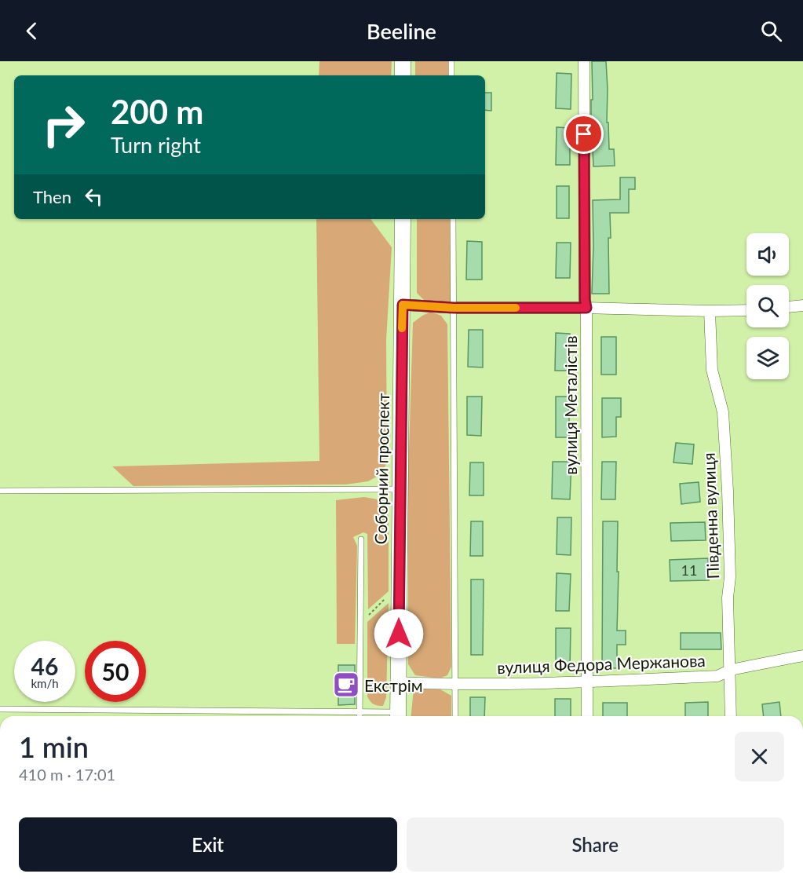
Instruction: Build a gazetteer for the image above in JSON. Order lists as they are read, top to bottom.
{
  "streets": {
    "main road": ["Соборний проспект"],
    "street": ["вулиця Металістів", "Південна вулиця", "вулиця Федора Мержанова"]
  },
  "crossings": [
    ["вулиця Металістів", "вулиця Федора Мержанова"],
    ["Соборний проспект", "вулиця Федора Мержанова"],
    ["Південна вулиця", "вулиця Федора Мержанова"]
  ],
  "places": {
    "cafe": ["Екстрім"]
  },
  "house_numbers": ["11"],
  "page": {
    "header": "Beeline",
    "turn": ["200 m", "Turn right"],
    "then": "Then",
    "speed": "46 km/h",
    "limit": "50",
    "heading": ["1 min", "410 m · 17:01"],
    "buttons": ["Exit", "Share"]
  }
}
